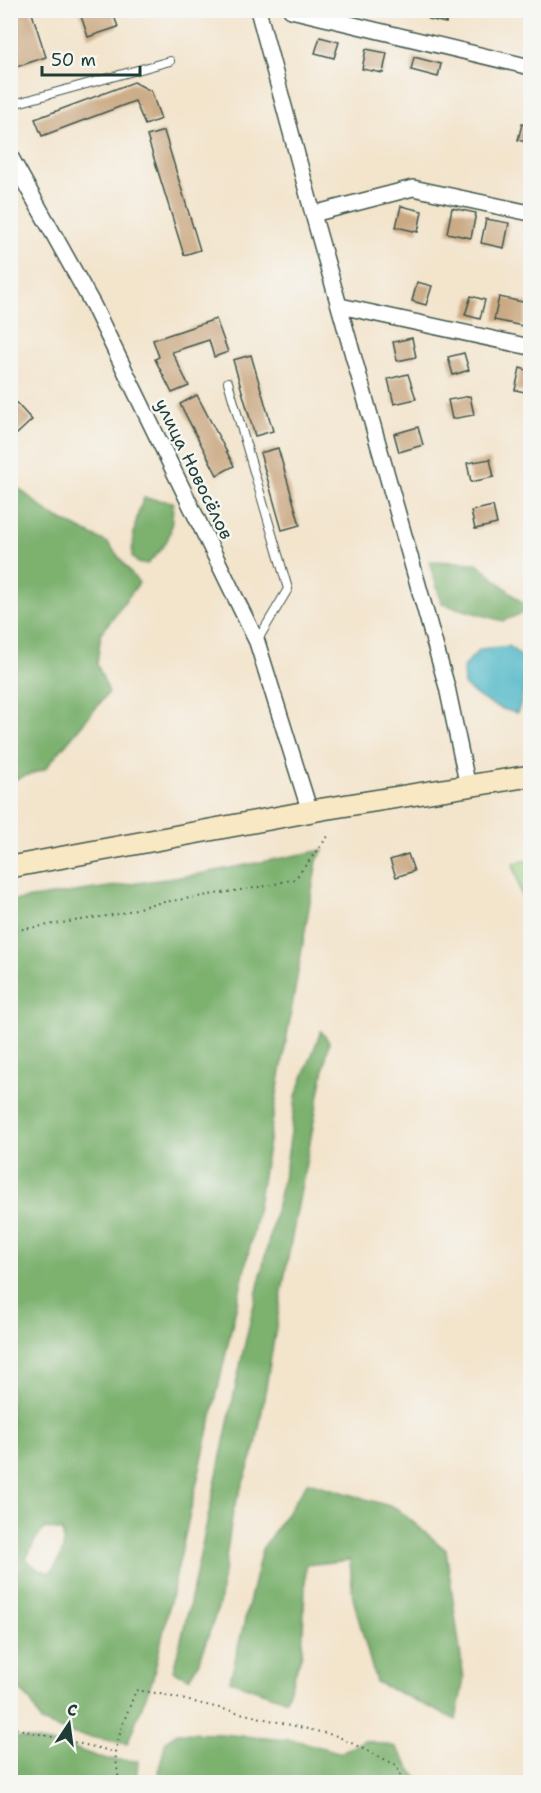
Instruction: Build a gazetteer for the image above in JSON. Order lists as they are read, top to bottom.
{
  "streets": {
    "street": ["улица Новосёлов"]
  },
  "scale_bar": "50 m",
  "north": "top"
}
